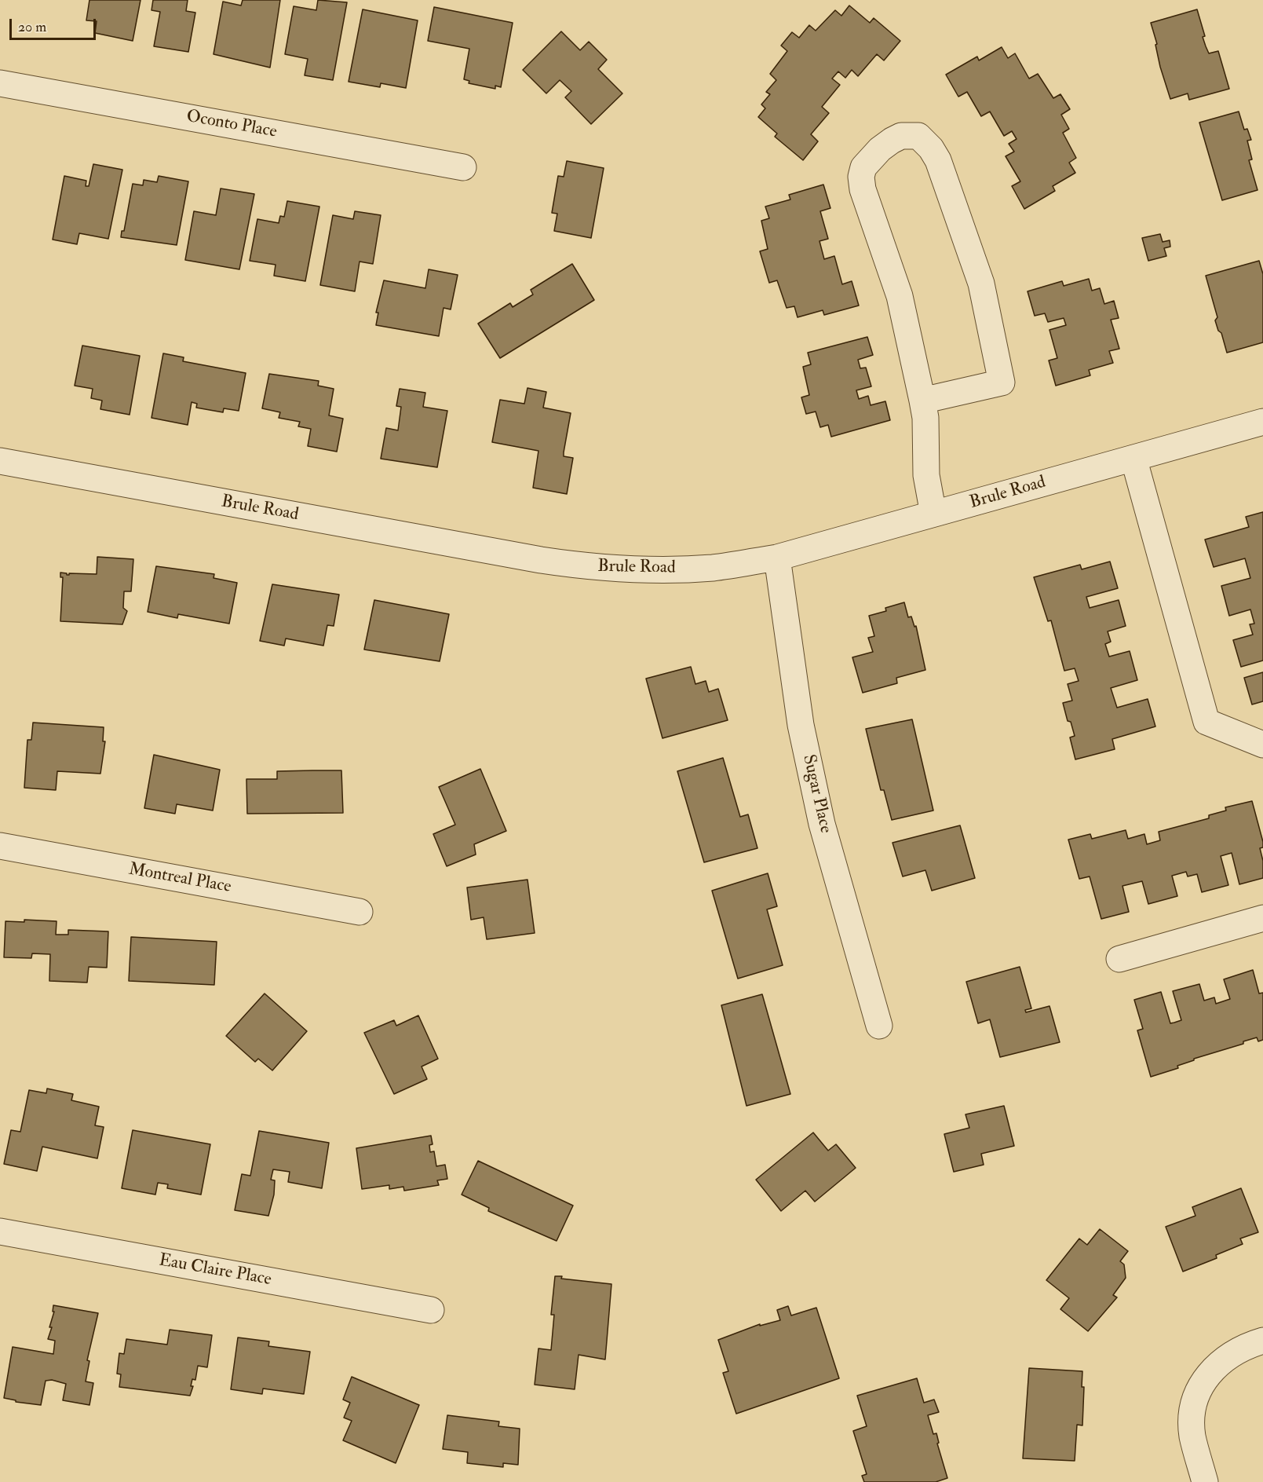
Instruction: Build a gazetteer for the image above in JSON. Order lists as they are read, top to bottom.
{
  "streets": {
    "street": [
      "Oconto Place",
      "Brule Road",
      "Sugar Place",
      "Montreal Place",
      "Eau Claire Place"
    ]
  },
  "crossings": [
    ["Brule Road", "Sugar Place"]
  ],
  "scale_bar": "20 m"
}
